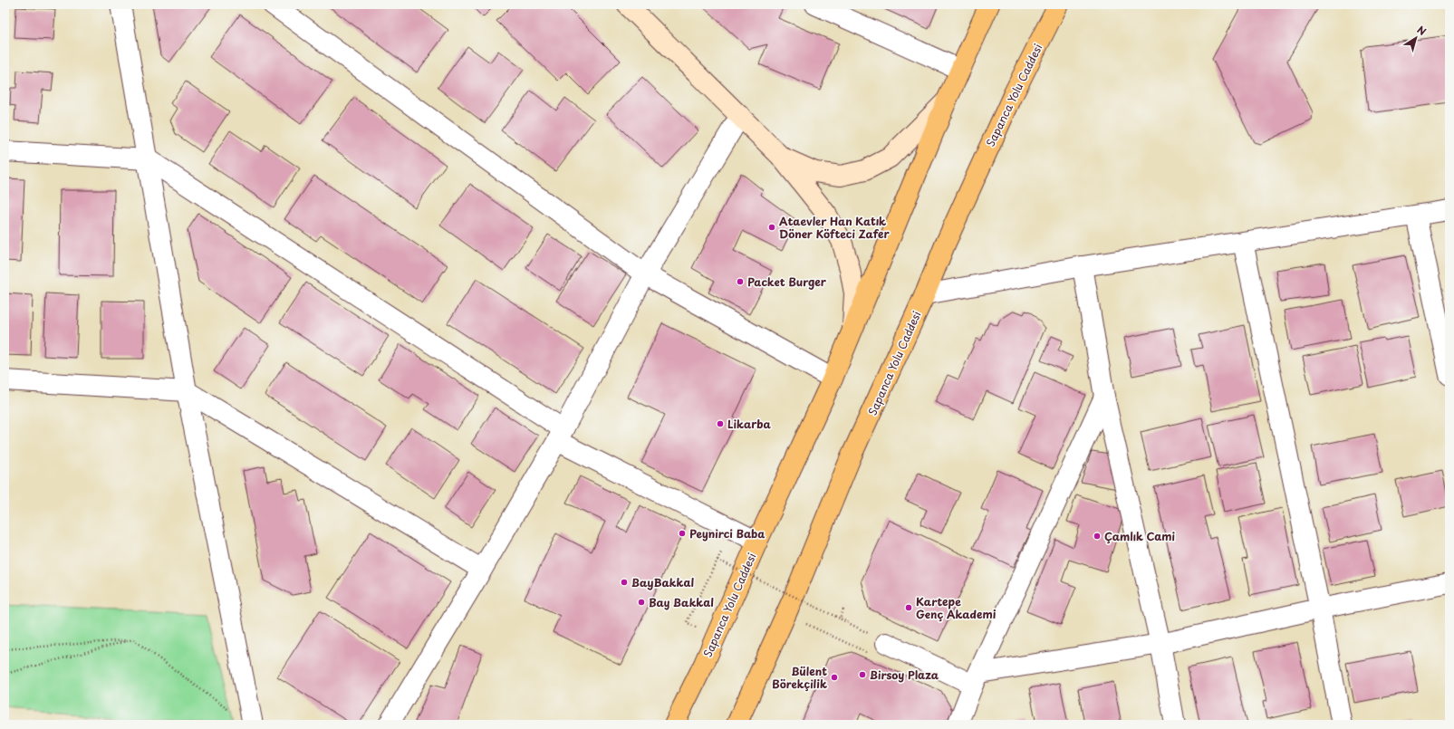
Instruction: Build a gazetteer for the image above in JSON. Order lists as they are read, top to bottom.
{
  "streets": {
    "highway": ["Sapanca Yolu Caddesi"]
  },
  "places": [
    "Ataevler Han Katık Döner Köfteci Zafer",
    "Packet Burger",
    "Likarba",
    "Peynirci Baba",
    "Çamlık Cami",
    "BayBakkal",
    "Bay Bakkal",
    "Kartepe Genç Akademi",
    "Birsoy Plaza",
    "Bülent Börekçilik"
  ],
  "north": "top right"
}
